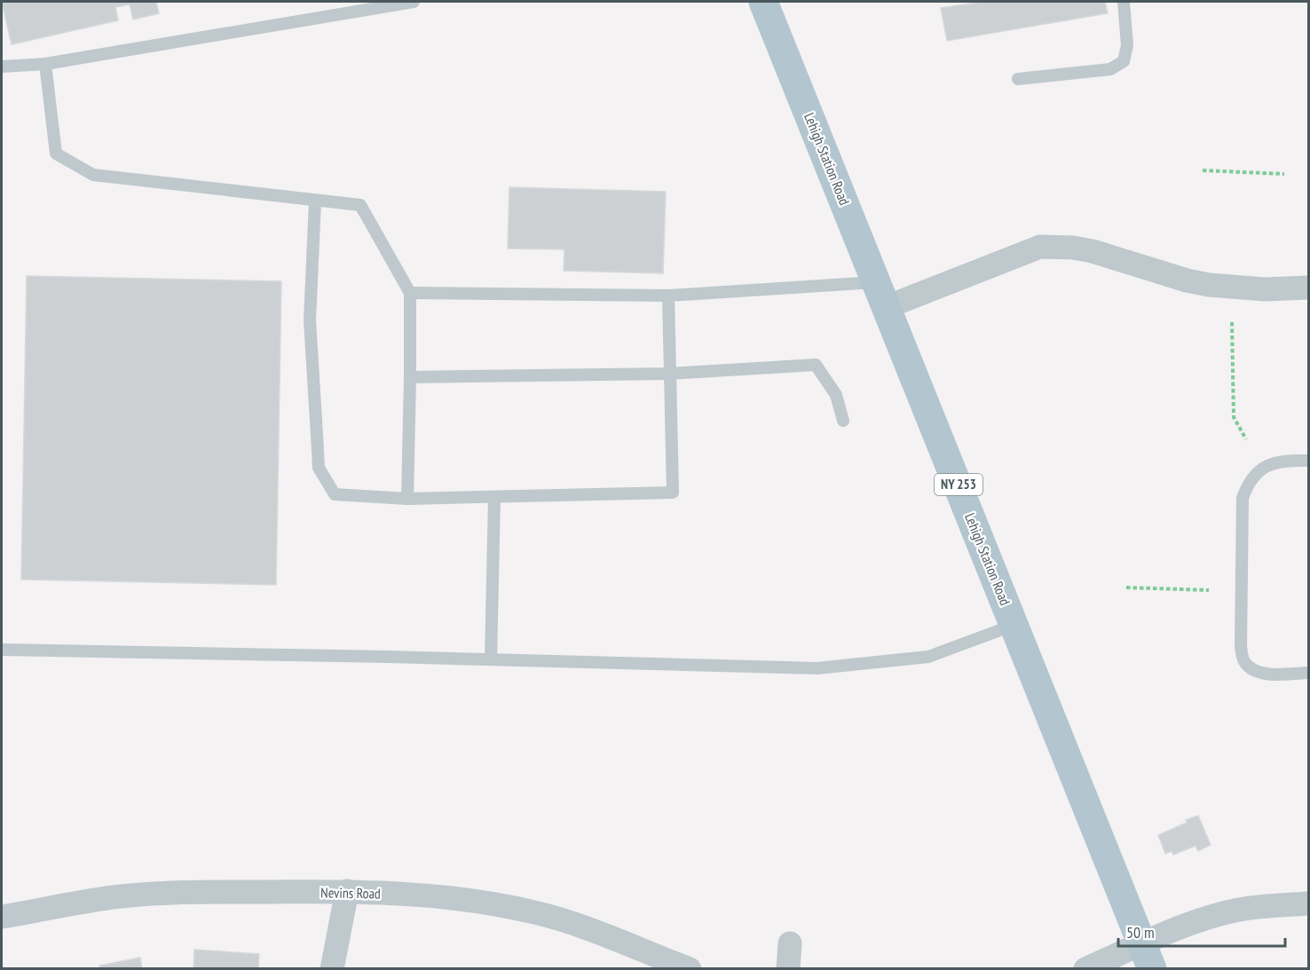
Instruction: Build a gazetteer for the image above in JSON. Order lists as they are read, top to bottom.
{
  "streets": {
    "main road": ["Lehigh Station Road", "NY 253"],
    "street": ["Nevins Road"]
  },
  "scale_bar": "50 m"
}
